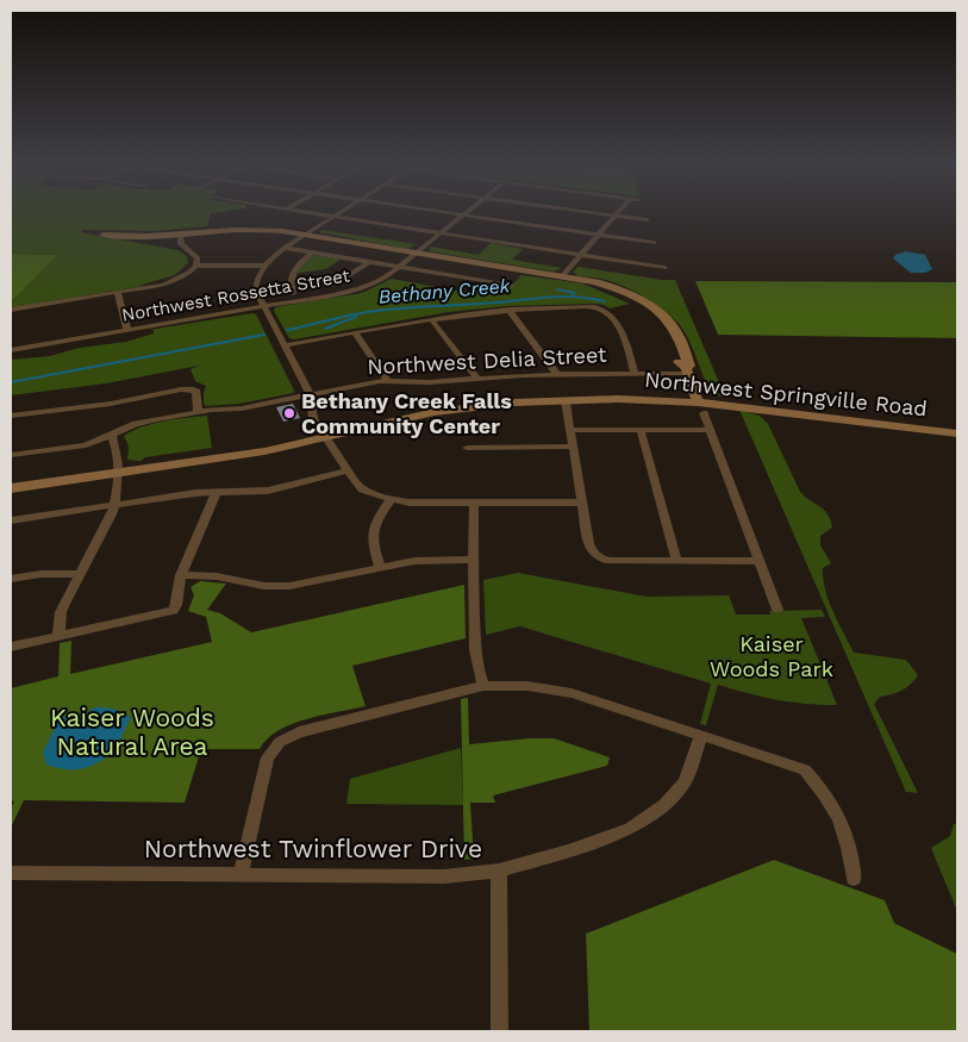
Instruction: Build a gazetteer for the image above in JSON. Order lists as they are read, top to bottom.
{
  "streets": {
    "street": [
      "Northwest Rossetta Street",
      "Northwest Delia Street",
      "Northwest Springville Road",
      "Northwest Twinflower Drive"
    ]
  },
  "water": ["Bethany Creek"],
  "parks": ["Kaiser Woods Park", "Kaiser Woods Natural Area"],
  "places": ["Bethany Creek Falls Community Center"]
}
